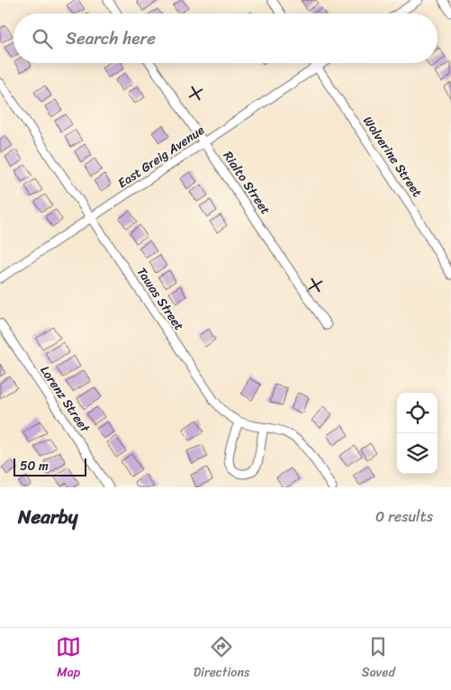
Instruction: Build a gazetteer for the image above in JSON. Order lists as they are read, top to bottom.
{
  "streets": {
    "street": [
      "East Greig Avenue",
      "Wolverine Street",
      "Rialto Street",
      "Tawas Street",
      "Lorenz Street"
    ]
  },
  "crossings": [
    ["East Greig Avenue", "Wolverine Street"],
    ["East Greig Avenue", "Rialto Street"],
    ["East Greig Avenue", "Tawas Street"]
  ],
  "scale_bar": "50 m",
  "page": {
    "search": "Search here",
    "scale": "50 m",
    "heading": ["Nearby", "0 results"],
    "nav": ["Map", "Directions", "Saved"]
  }
}
